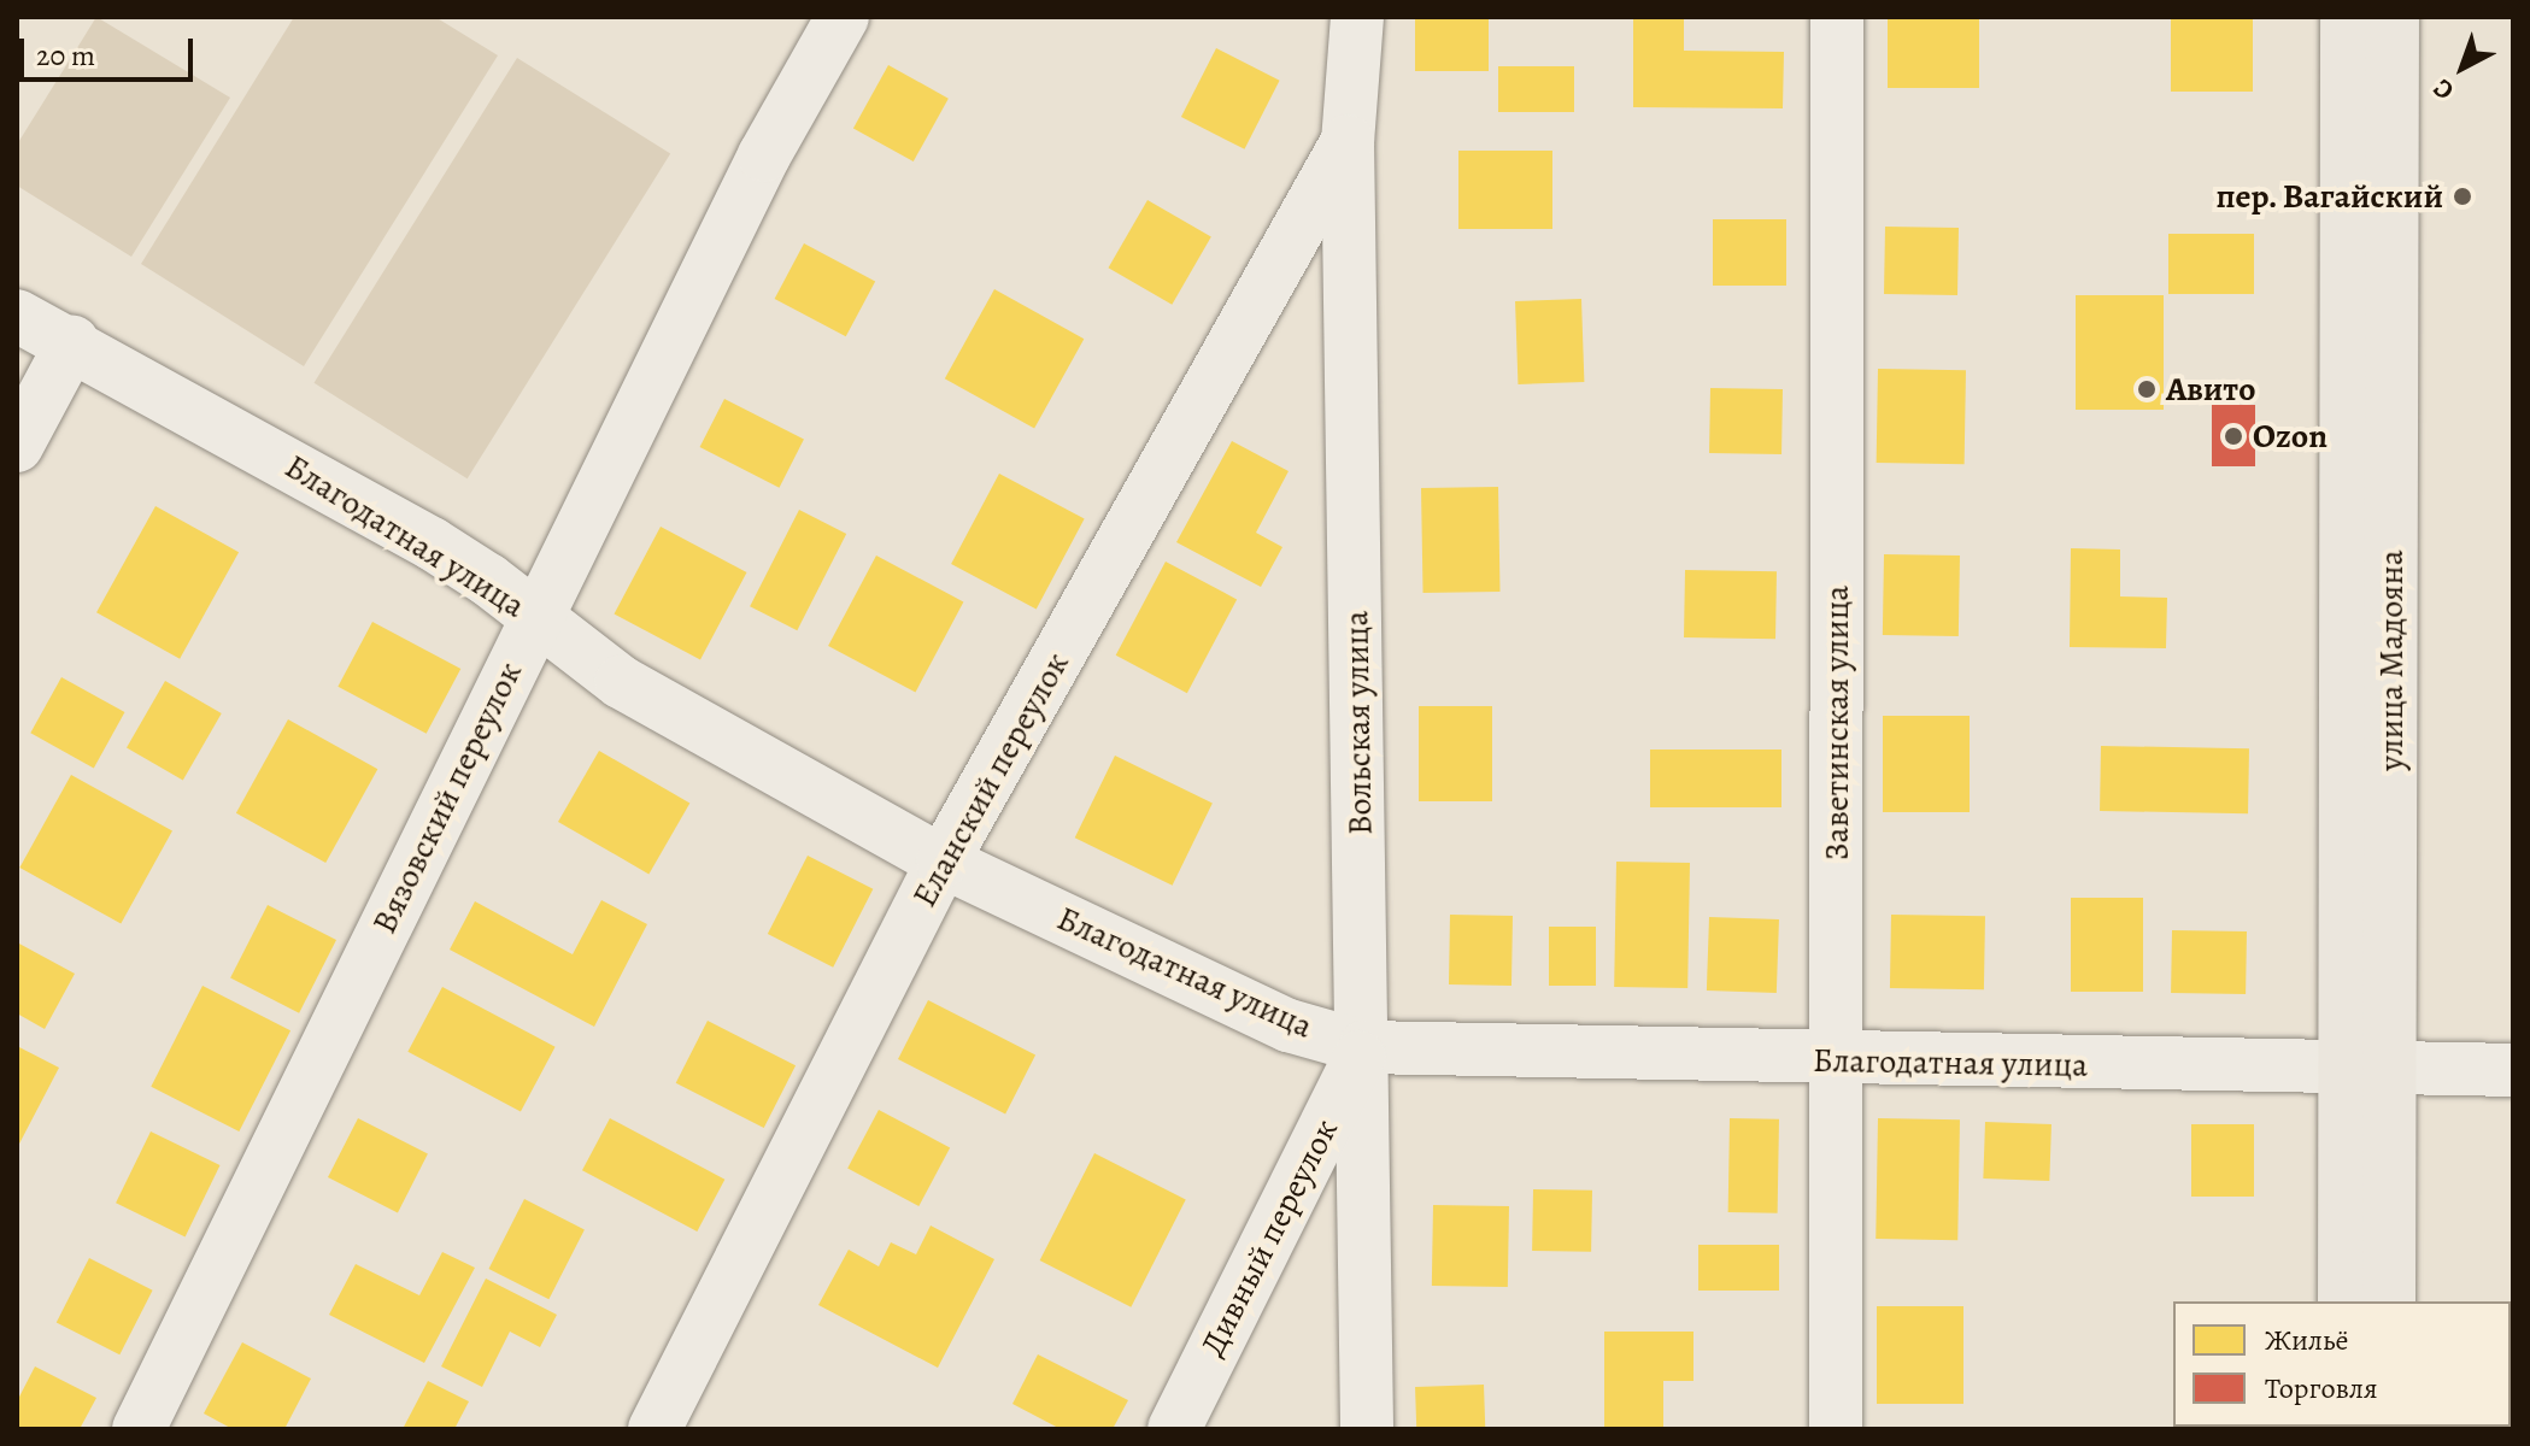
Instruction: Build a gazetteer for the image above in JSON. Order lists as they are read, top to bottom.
{
  "streets": {
    "main road": ["улица Мадояна"],
    "street": [
      "Благодатная улица",
      "Вольская улица",
      "Заветинская улица",
      "Еланский переулок",
      "Вязовский переулок",
      "Дивный переулок"
    ]
  },
  "crossings": [
    ["Благодатная улица", "улица Мадояна"],
    ["Благодатная улица", "Вольская улица"],
    ["Благодатная улица", "Заветинская улица"],
    ["Благодатная улица", "Еланский переулок"],
    ["Благодатная улица", "Вязовский переулок"],
    ["Благодатная улица", "Дивный переулок"],
    ["Вольская улица", "Еланский переулок"],
    ["Вольская улица", "Дивный переулок"]
  ],
  "places": ["пер. Вагайский", "Авито", "Ozon"],
  "legend": ["Жильё", "Торговля"],
  "scale_bar": "20 m",
  "north": "bottom left"
}
